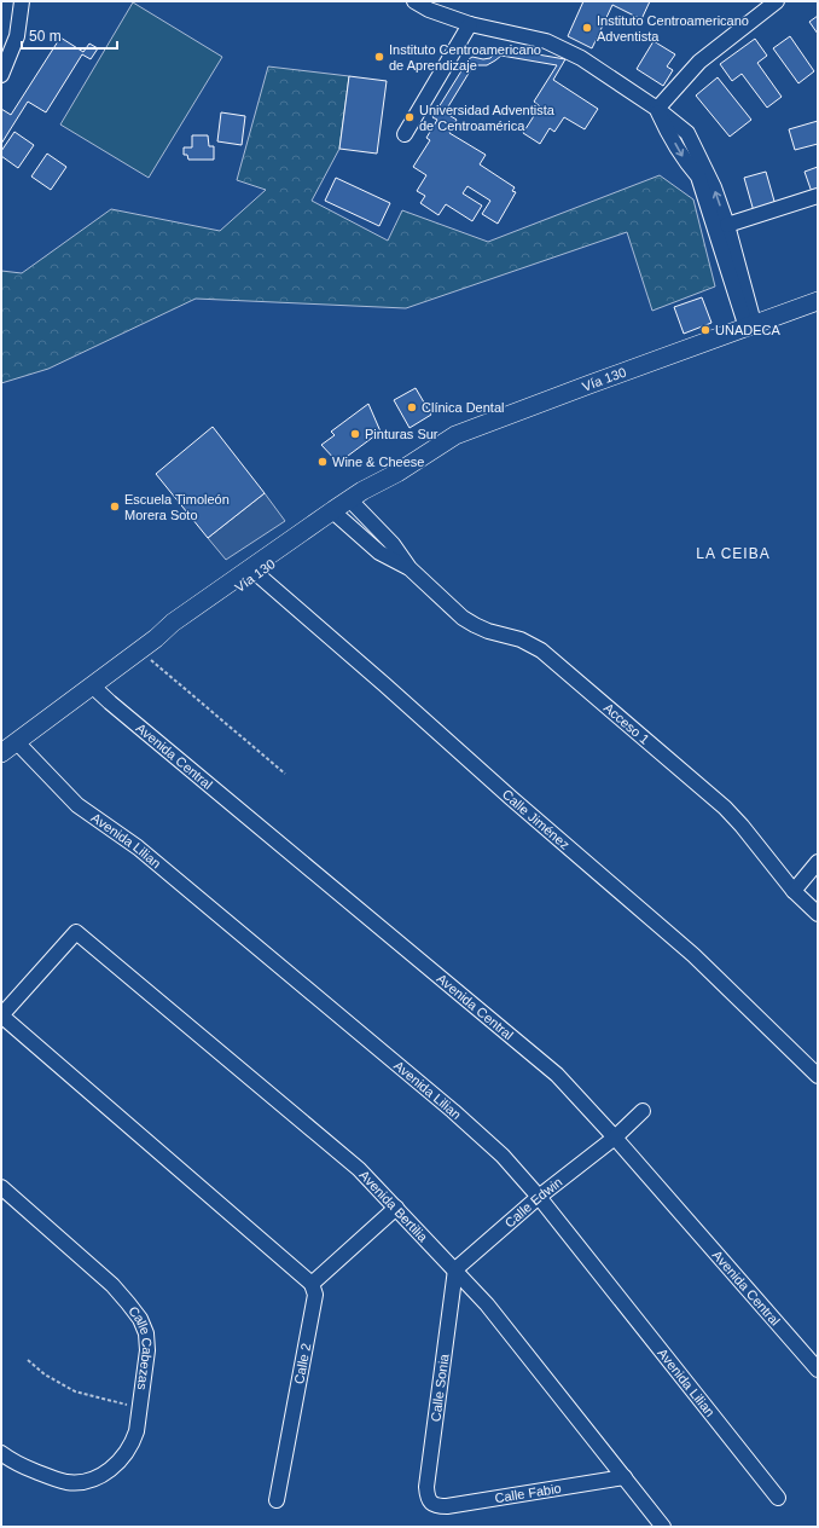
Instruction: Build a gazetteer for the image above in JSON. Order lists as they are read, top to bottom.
{
  "streets": {
    "main road": ["Vía 130"],
    "street": [
      "Acceso 1",
      "Avenida Central",
      "Calle Jiménez",
      "Avenida Lilian",
      "Calle Edwin",
      "Avenida Bertilia",
      "Calle Cabezas",
      "Calle 2",
      "Calle Sonia",
      "Calle Fabio"
    ]
  },
  "crossings": [
    ["Vía 130", "Acceso 1"],
    ["Vía 130", "Avenida Central"],
    ["Vía 130", "Calle Jiménez"],
    ["Vía 130", "Avenida Lilian"],
    ["Avenida Central", "Calle Edwin"],
    ["Avenida Lilian", "Calle Edwin"],
    ["Calle Edwin", "Avenida Bertilia"],
    ["Calle Edwin", "Calle Sonia"],
    ["Avenida Bertilia", "Calle Sonia"],
    ["Avenida Bertilia", "Calle Fabio"],
    ["Calle Sonia", "Calle Fabio"]
  ],
  "districts": ["LA CEIBA"],
  "places": [
    "Instituto Centroamericano Adventista",
    "Instituto Centroamericano de Aprendizaje",
    "Universidad Adventista de Centroamérica",
    "UNADECA",
    "Clínica Dental",
    "Pinturas Sur",
    "Wine & Cheese",
    "Escuela Timoleón Morera Soto"
  ],
  "scale_bar": "50 m"
}
